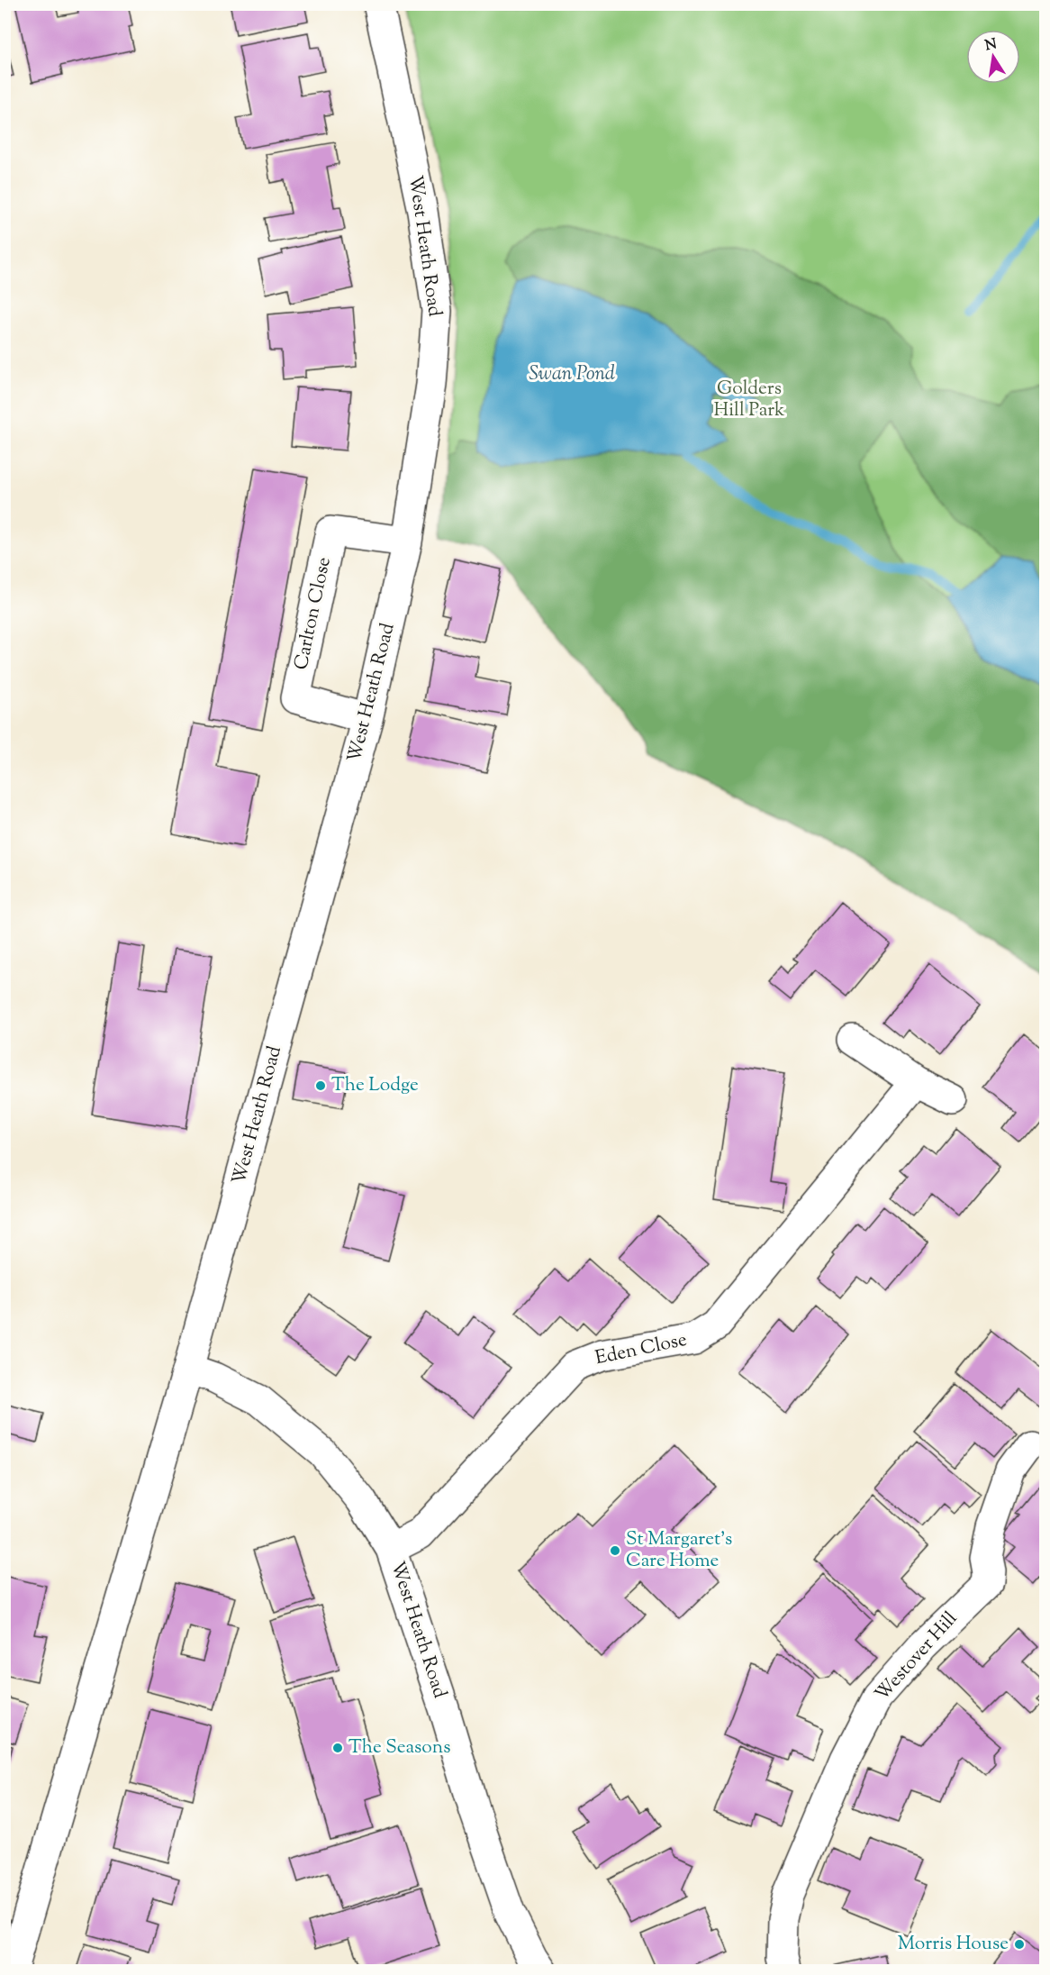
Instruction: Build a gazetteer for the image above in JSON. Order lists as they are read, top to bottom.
{
  "streets": {
    "street": [
      "West Heath Road",
      "Carlton Close",
      "Eden Close",
      "Westover Hill"
    ]
  },
  "crossings": [
    ["West Heath Road", "Carlton Close"],
    ["West Heath Road", "Eden Close"]
  ],
  "water": ["Swan Pond"],
  "parks": ["Golders Hill Park"],
  "places": [
    "The Lodge",
    "St Margaret's Care Home",
    "The Seasons",
    "Morris House"
  ],
  "north": "top"
}
